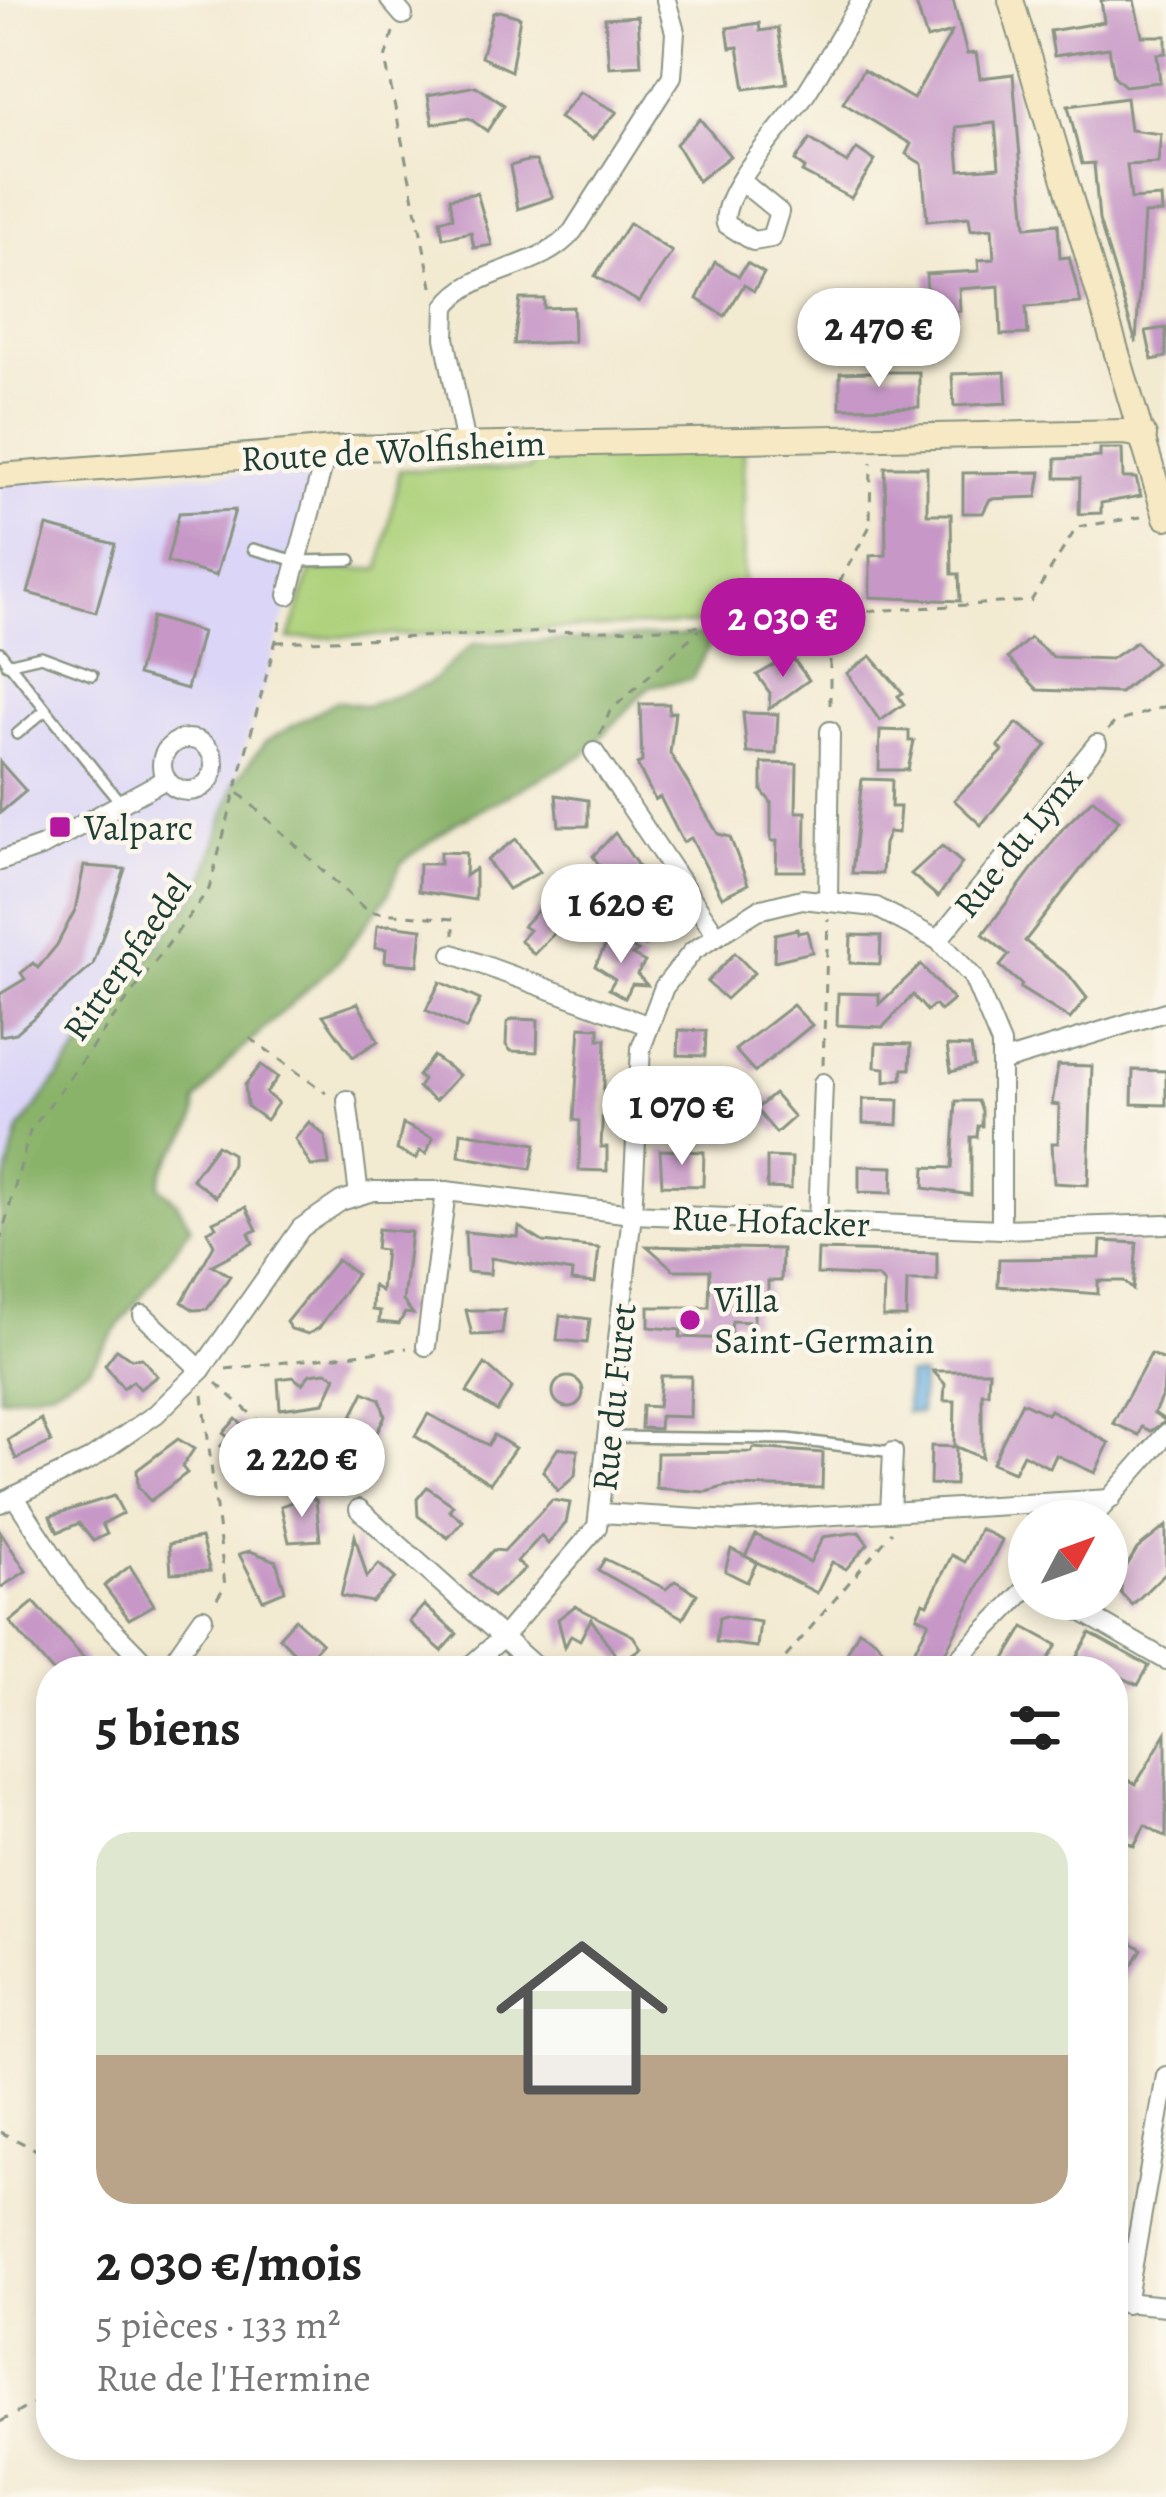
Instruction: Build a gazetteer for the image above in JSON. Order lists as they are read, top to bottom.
{
  "streets": {
    "main road": ["Route de Wolfisheim"],
    "street": ["Rue du Lynx", "Rue Hofacker", "Rue du Furet"],
    "path": ["Ritterpfaedel"]
  },
  "crossings": [
    ["Rue Hofacker", "Rue du Furet"]
  ],
  "places": {
    "transit": ["Valparc"],
    "other": ["Villa Saint-Germain"]
  },
  "north": "top right",
  "page": {
    "price": [
      "2 470 €",
      "2 030 €",
      "1 620 €",
      "1 070 €",
      "2 220 €"
    ],
    "heading": "5 biens",
    "list": [
      {
        "name": "2 030 €/mois",
        "note": "5 pièces · 133 m² · Rue de l'Hermine"
      }
    ]
  }
}
